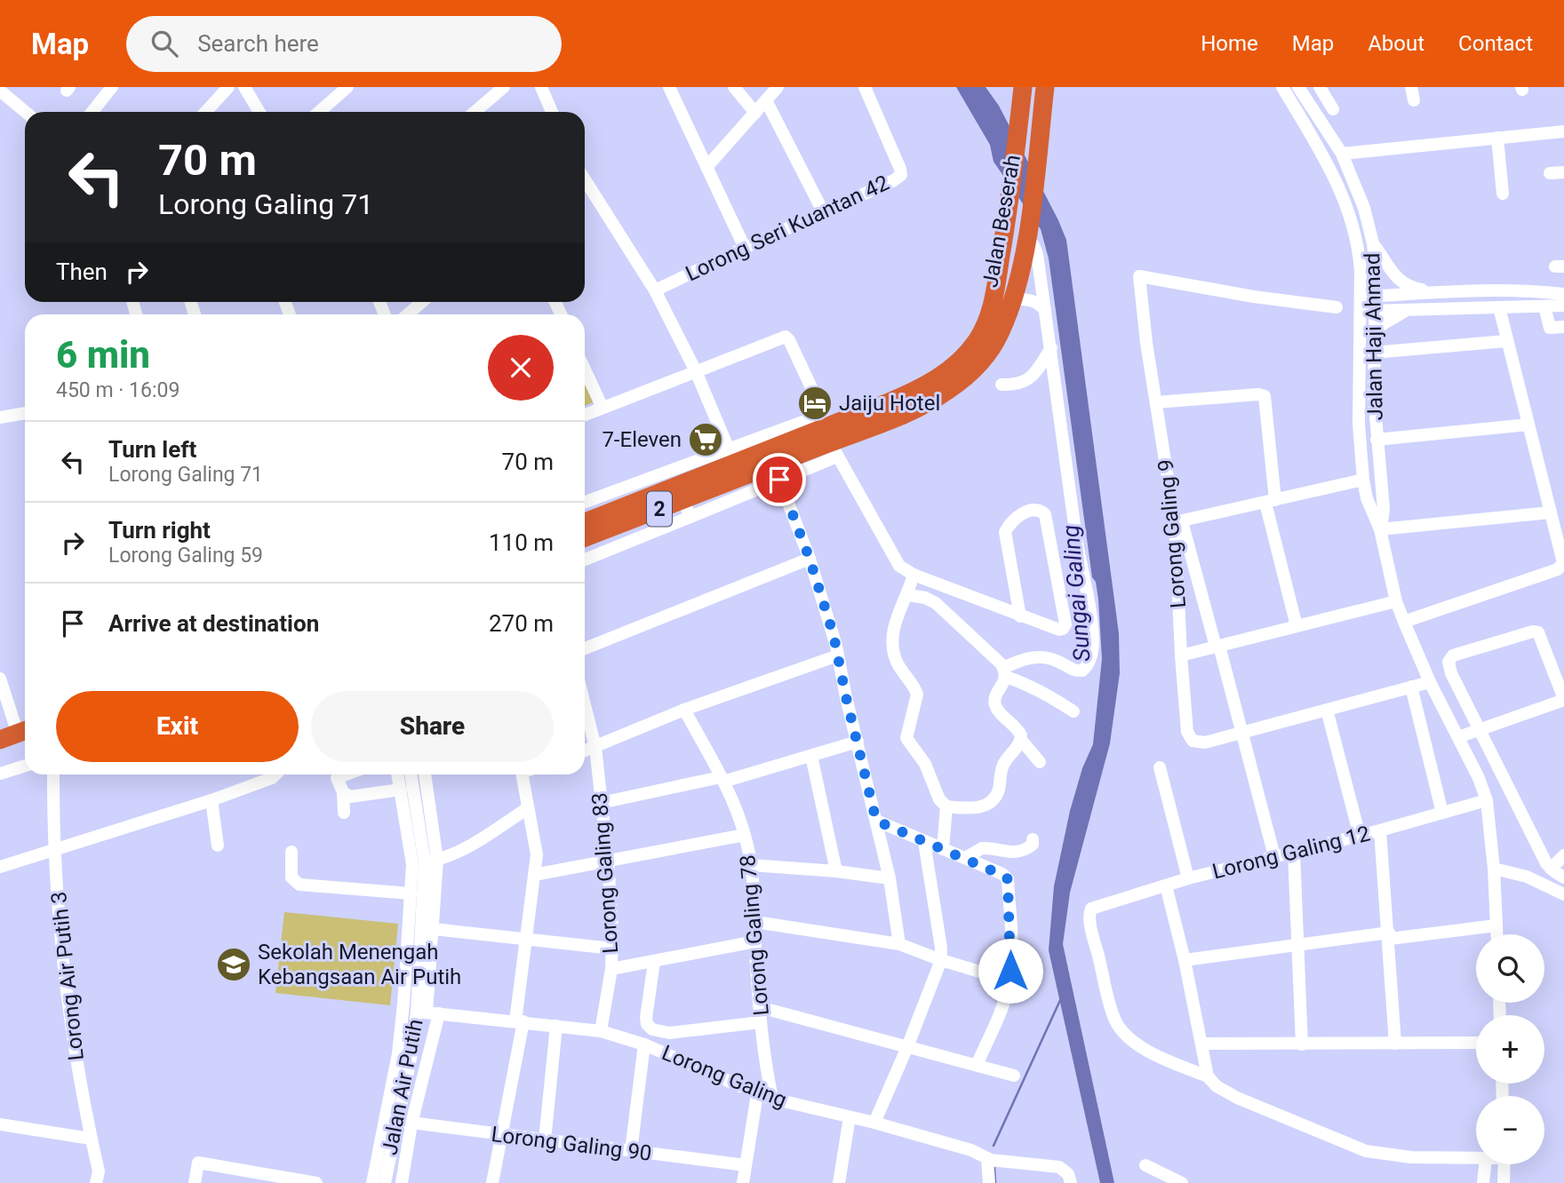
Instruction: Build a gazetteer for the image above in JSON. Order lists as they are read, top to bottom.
{
  "streets": {
    "highway": ["Jalan Beserah", "2"],
    "street": [
      "Lorong Seri Kuantan 42",
      "Jalan Haji Ahmad",
      "Lorong Galing 9",
      "Lorong Galing 12",
      "Lorong Galing 83",
      "Lorong Galing 78",
      "Lorong Air Putih 3",
      "Lorong Galing",
      "Jalan Air Putih",
      "Lorong Galing 90"
    ]
  },
  "crossings": [
    ["Jalan Haji Ahmad", "Lorong Galing 9"],
    ["Jalan Haji Ahmad", "Lorong Galing 12"],
    ["Lorong Galing 83", "Lorong Galing"],
    ["Lorong Galing 78", "Lorong Galing"],
    ["Lorong Galing", "Jalan Air Putih"],
    ["Jalan Air Putih", "Lorong Galing 90"]
  ],
  "water": ["Sungai Galing"],
  "places": {
    "hotel": ["Jaiju Hotel"],
    "supermarket": ["7-Eleven"],
    "school or university": ["Sekolah Menengah Kebangsaan Air Putih"]
  },
  "page": {
    "header": "Map",
    "search": "Search here",
    "nav": [
      "Home",
      "Map",
      "About",
      "Contact"
    ],
    "turn": ["70 m", "Lorong Galing 71"],
    "then": "Then",
    "heading": ["6 min", "450 m · 16:09"],
    "list": [
      {
        "name": "Turn left",
        "note": "Lorong Galing 71",
        "value": "70 m"
      },
      {
        "name": "Turn right",
        "note": "Lorong Galing 59",
        "value": "110 m"
      },
      {
        "name": "Arrive at destination",
        "value": "270 m"
      }
    ],
    "buttons": ["Exit", "Share"],
    "map_buttons": ["+", "−"]
  }
}
